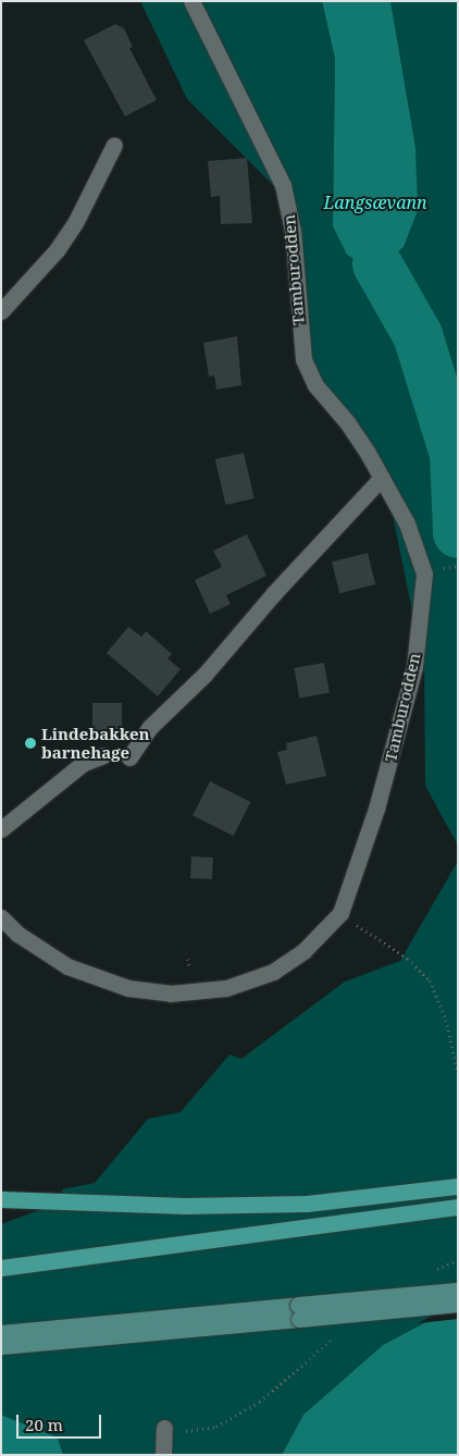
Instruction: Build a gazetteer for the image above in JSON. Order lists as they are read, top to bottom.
{
  "streets": {
    "street": ["Tamburodden"]
  },
  "water": ["Langsævann"],
  "places": ["Lindebakken barnehage"],
  "scale_bar": "20 m"
}
